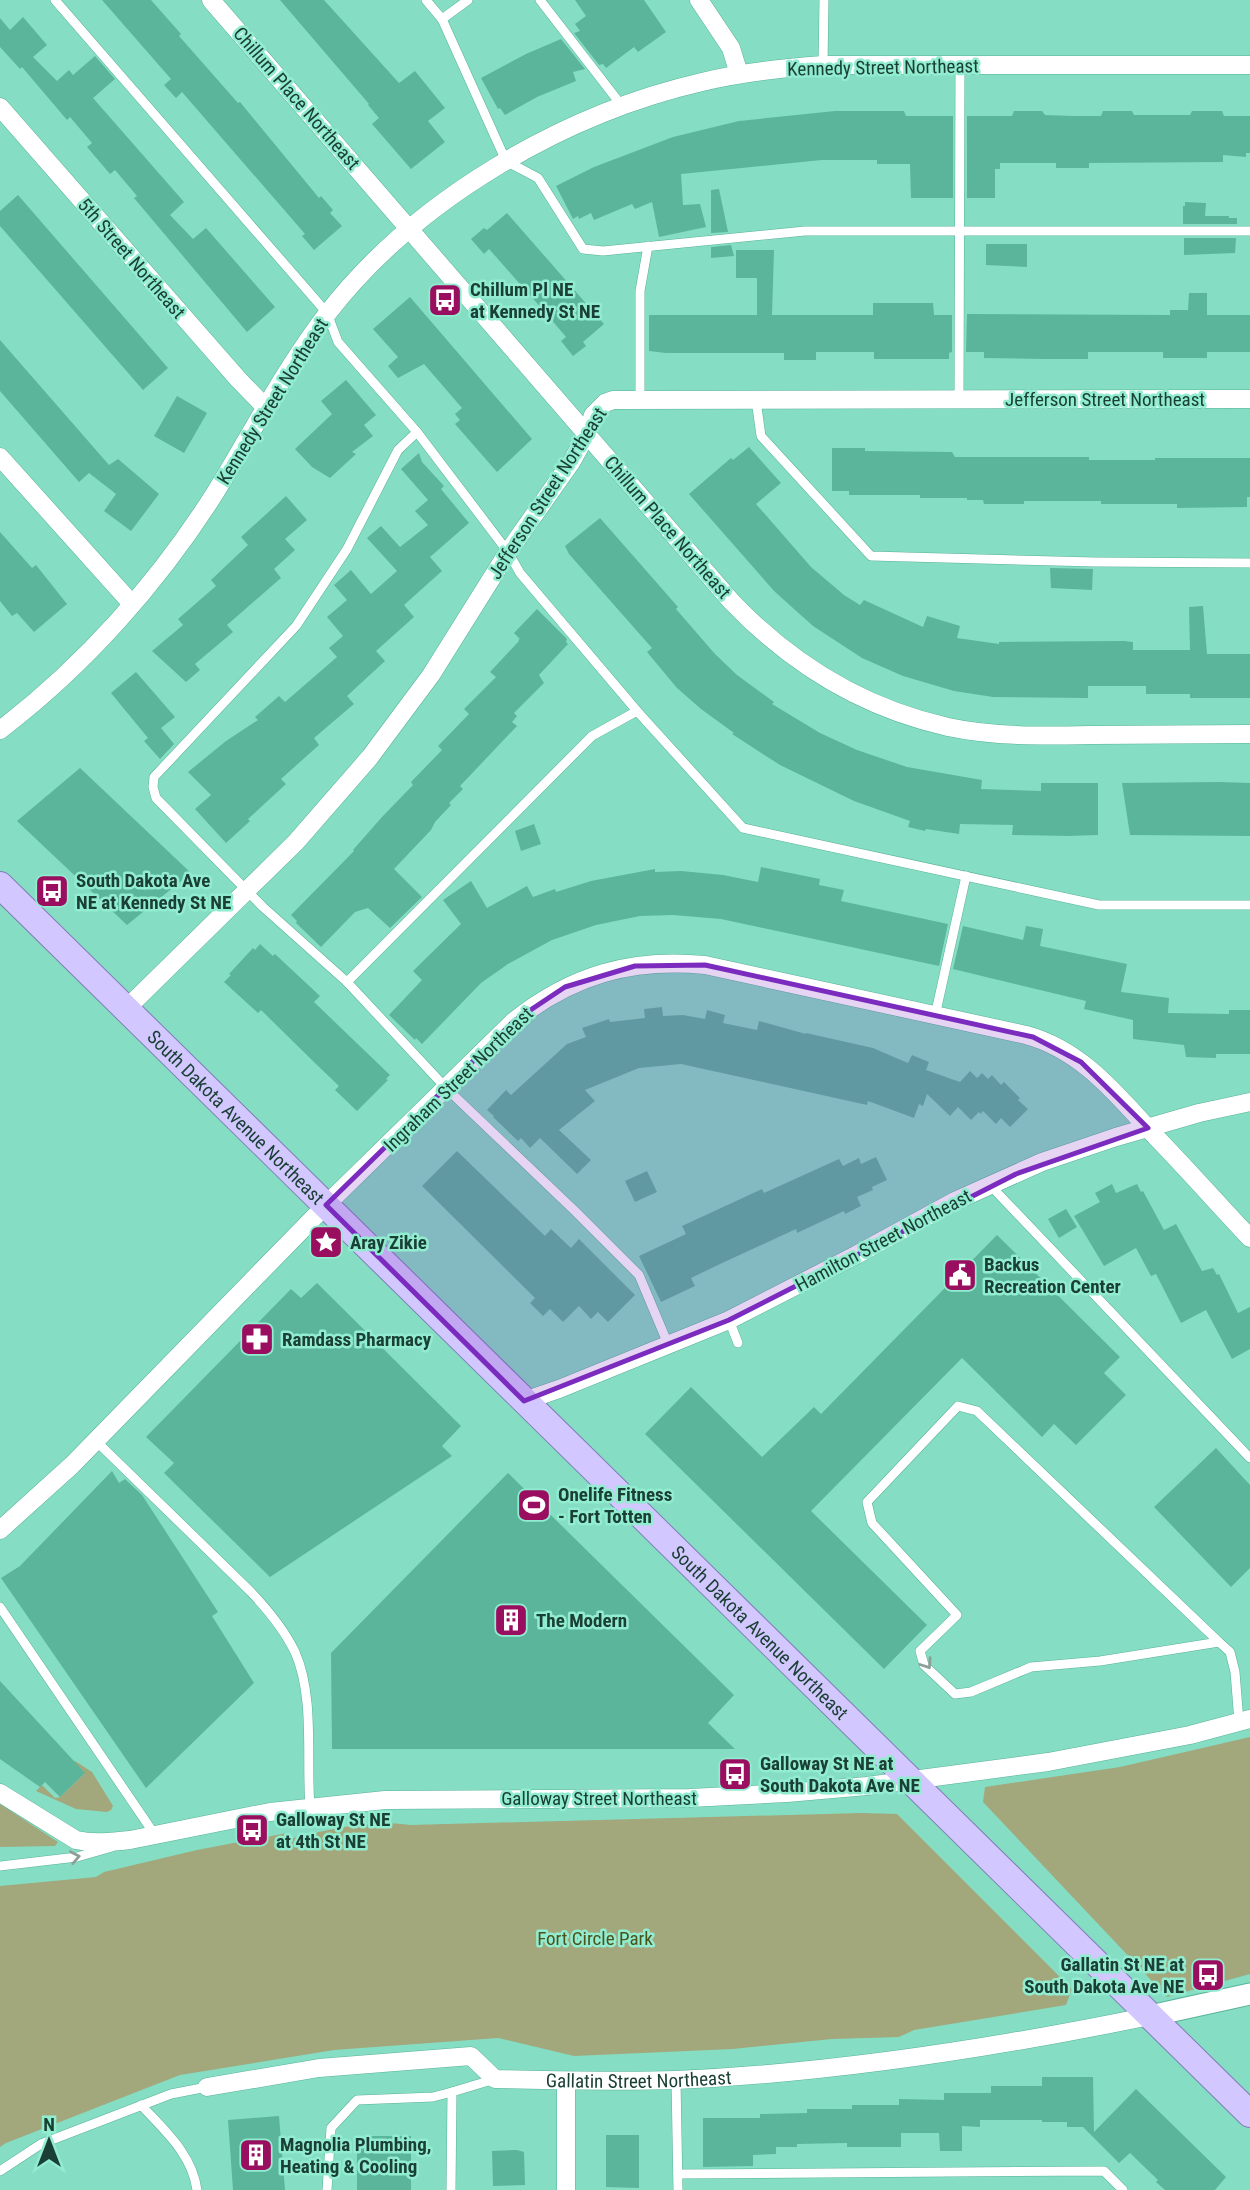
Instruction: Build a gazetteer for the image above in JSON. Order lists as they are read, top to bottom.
{
  "streets": {
    "main road": ["South Dakota Avenue Northeast"],
    "street": [
      "Kennedy Street Northeast",
      "Chillum Place Northeast",
      "5th Street Northeast",
      "Jefferson Street Northeast",
      "Ingraham Street Northeast",
      "Hamilton Street Northeast",
      "Galloway Street Northeast",
      "Gallatin Street Northeast"
    ]
  },
  "crossings": [
    ["Kennedy Street Northeast", "Chillum Place Northeast"],
    ["Kennedy Street Northeast", "5th Street Northeast"],
    ["Chillum Place Northeast", "Jefferson Street Northeast"],
    ["Jefferson Street Northeast", "South Dakota Avenue Northeast"],
    ["Ingraham Street Northeast", "South Dakota Avenue Northeast"],
    ["Ingraham Street Northeast", "Hamilton Street Northeast"],
    ["South Dakota Avenue Northeast", "Hamilton Street Northeast"],
    ["South Dakota Avenue Northeast", "Galloway Street Northeast"],
    ["South Dakota Avenue Northeast", "Gallatin Street Northeast"]
  ],
  "parks": ["Fort Circle Park"],
  "places": {
    "bus stop": [
      "Chillum Pl NE at Kennedy St NE",
      "South Dakota Ave NE at Kennedy St NE",
      "Galloway St NE at South Dakota Ave NE",
      "Galloway St NE at 4th St NE",
      "Gallatin St NE at South Dakota Ave NE"
    ],
    "place": ["Aray Zikie"],
    "public building": ["Backus Recreation Center"],
    "pharmacy": ["Ramdass Pharmacy"],
    "sports": ["Onelife Fitness - Fort Totten"],
    "building": ["The Modern", "Magnolia Plumbing, Heating & Cooling"]
  },
  "north": "top"
}
